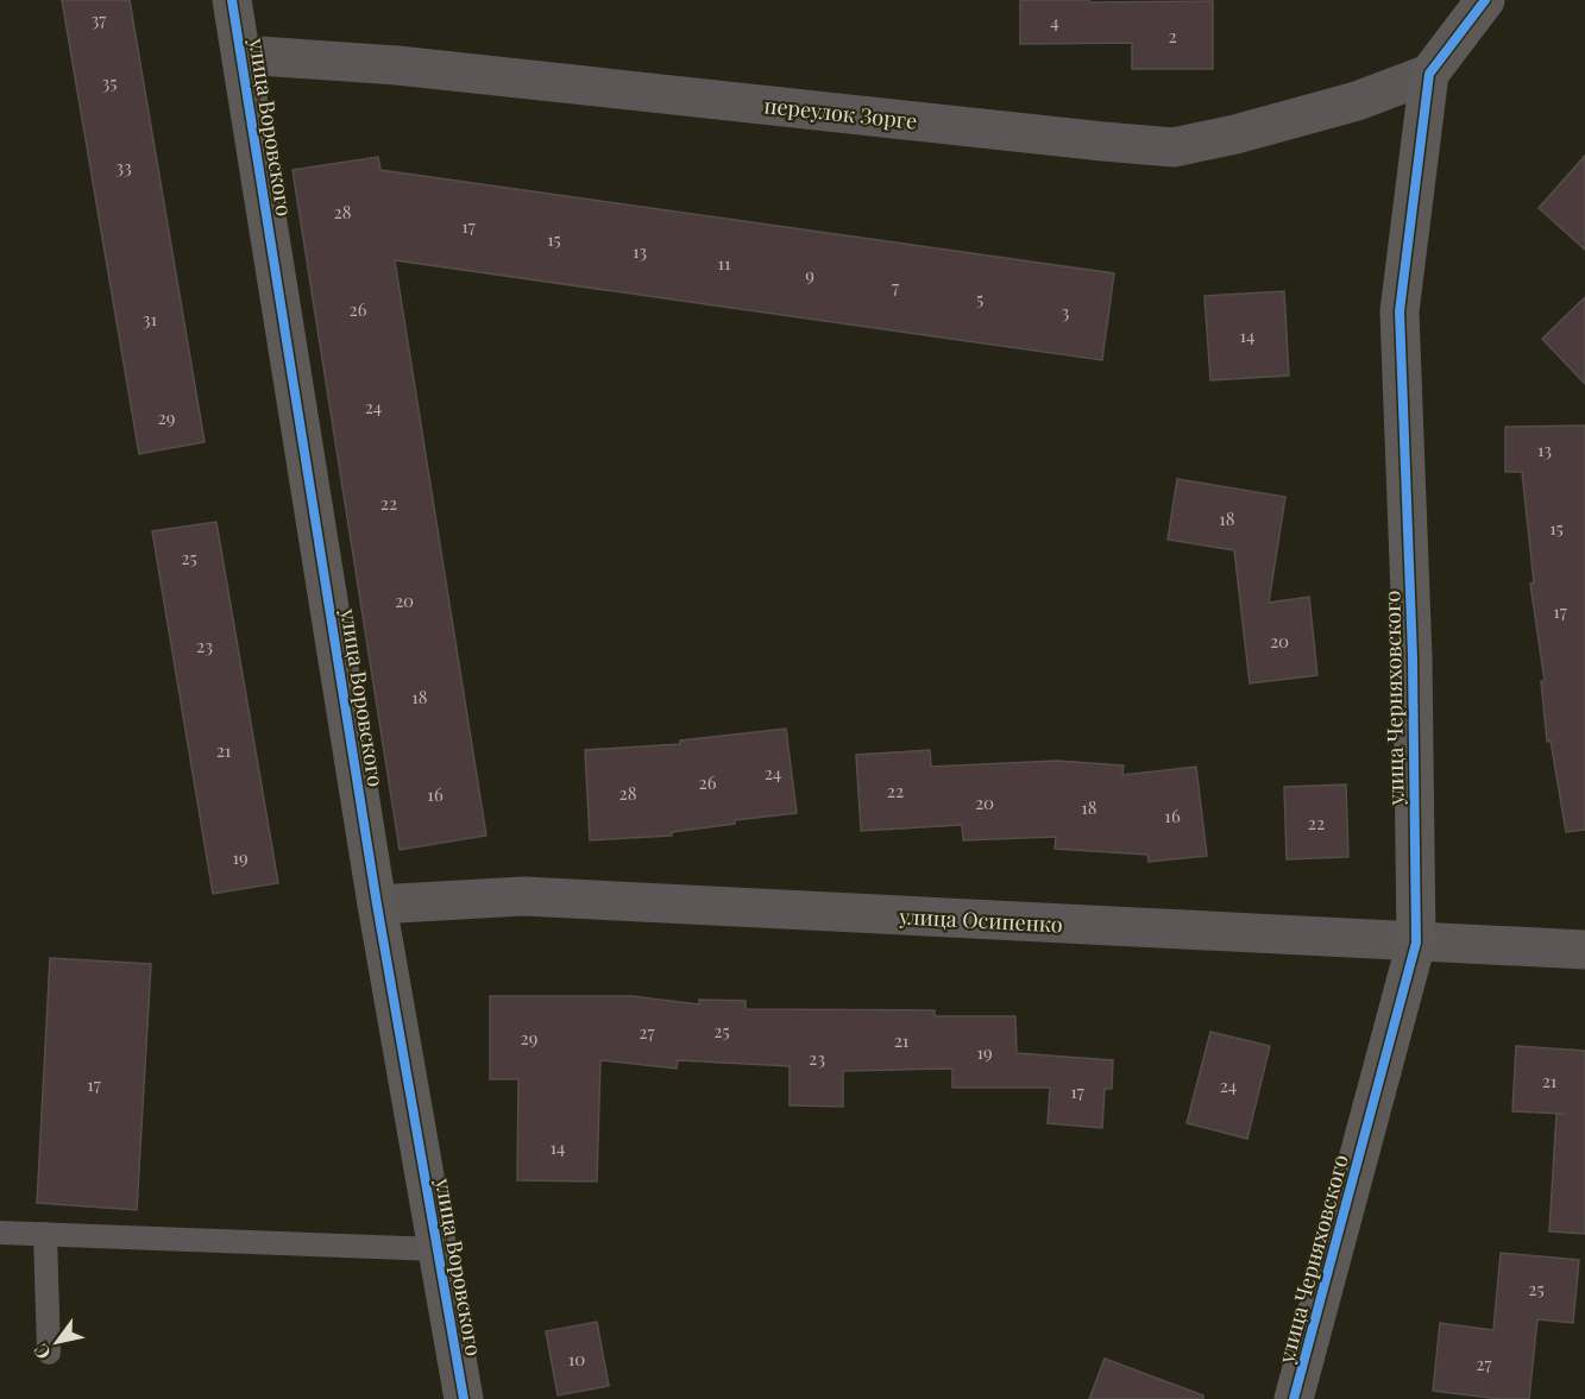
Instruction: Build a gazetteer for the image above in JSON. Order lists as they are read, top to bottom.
{
  "streets": {
    "street": [
      "переулок Зорге",
      "улица Воровского",
      "улица Черняховского",
      "улица Осипенко"
    ]
  },
  "crossings": [
    ["переулок Зорге", "улица Воровского"],
    ["переулок Зорге", "улица Черняховского"],
    ["улица Воровского", "улица Осипенко"],
    ["улица Черняховского", "улица Осипенко"]
  ],
  "house_numbers": [
    "37",
    "4",
    "2",
    "35",
    "33",
    "28",
    "17",
    "15",
    "13",
    "11",
    "9",
    "7",
    "5",
    "26",
    "3",
    "31",
    "14",
    "24",
    "29",
    "13",
    "22",
    "18",
    "15",
    "25",
    "20",
    "17",
    "20",
    "23",
    "18",
    "21",
    "24",
    "26",
    "22",
    "28",
    "16",
    "20",
    "18",
    "16",
    "22",
    "19",
    "25",
    "27",
    "29",
    "21",
    "19",
    "23",
    "21",
    "17",
    "24",
    "17",
    "14",
    "25",
    "10",
    "27"
  ],
  "north": "bottom left"
}
